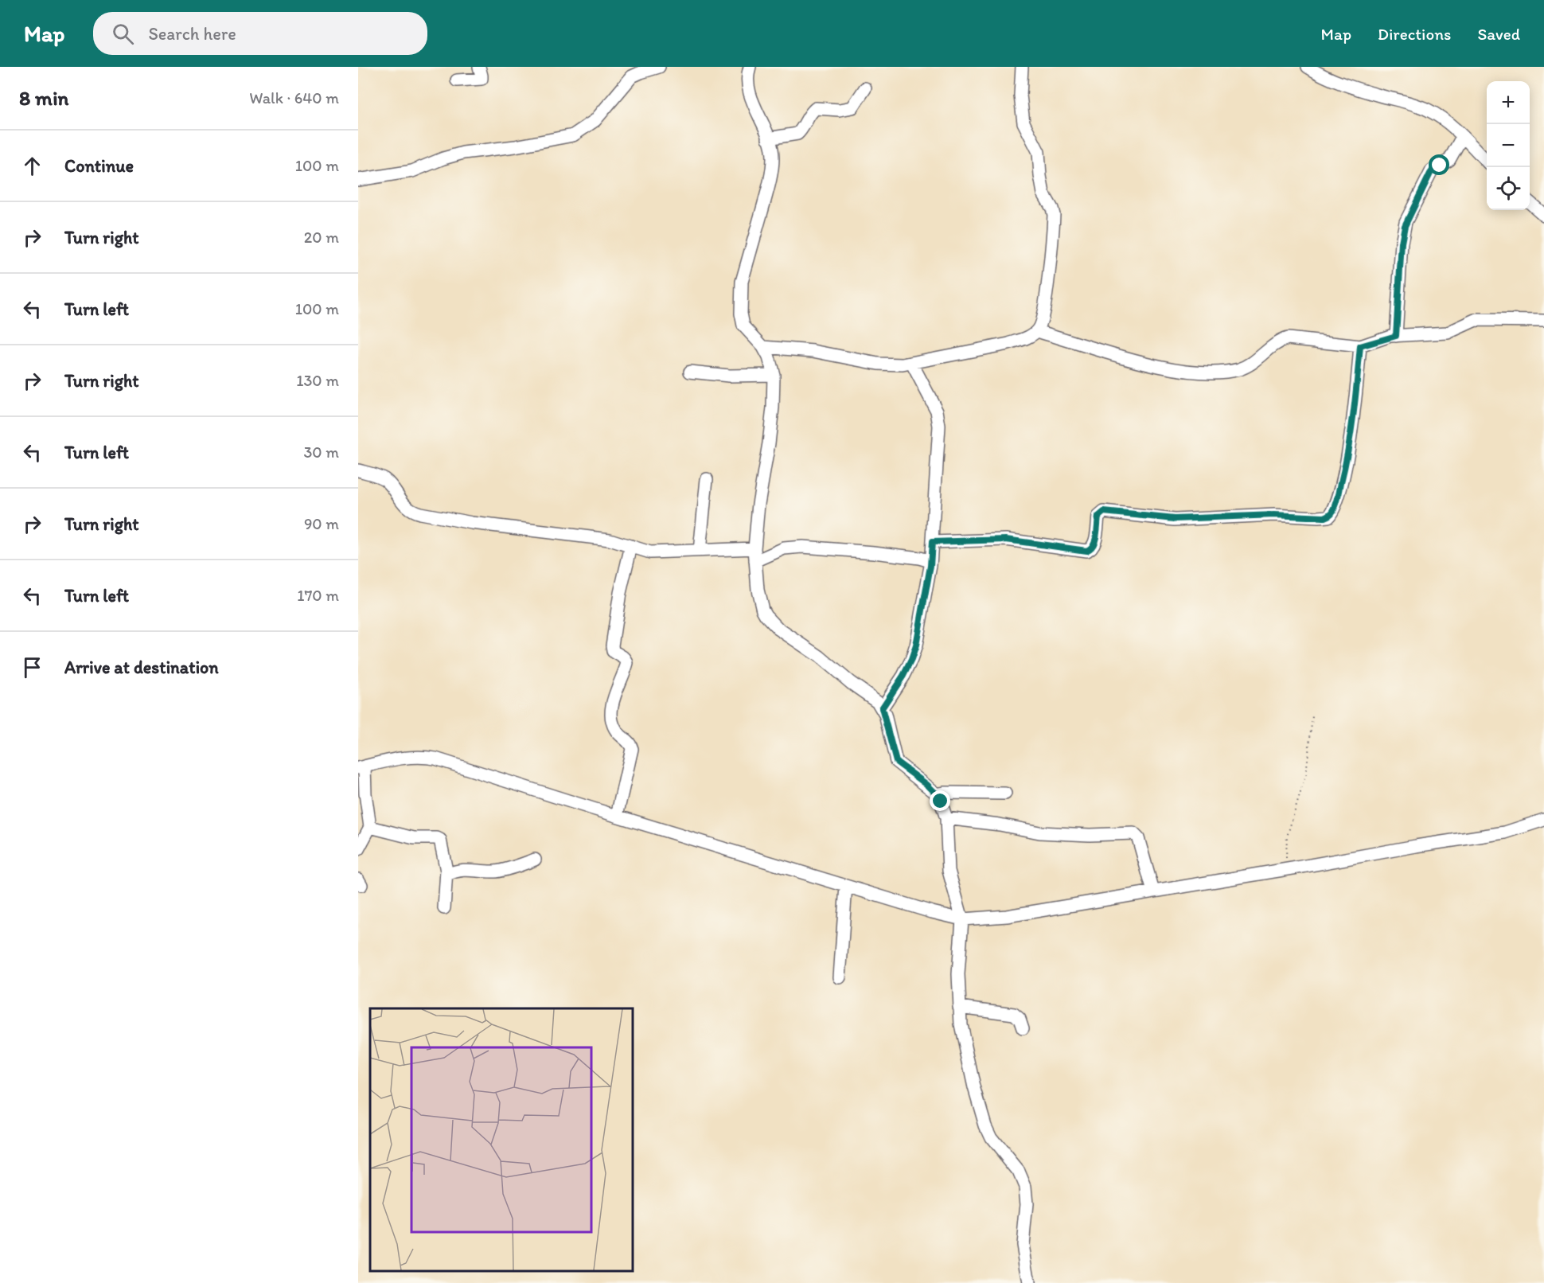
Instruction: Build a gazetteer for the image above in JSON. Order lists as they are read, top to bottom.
{
  "page": {
    "header": "Map",
    "search": "Search here",
    "nav": ["Map", "Directions", "Saved"],
    "heading": ["8 min", "Walk · 640 m"],
    "map_buttons": ["+", "−"],
    "list": [
      ["Continue", "100 m"],
      ["Turn right", "20 m"],
      ["Turn left", "100 m"],
      ["Turn right", "130 m"],
      ["Turn left", "30 m"],
      ["Turn right", "90 m"],
      ["Turn left", "170 m"],
      "Arrive at destination"
    ]
  }
}
